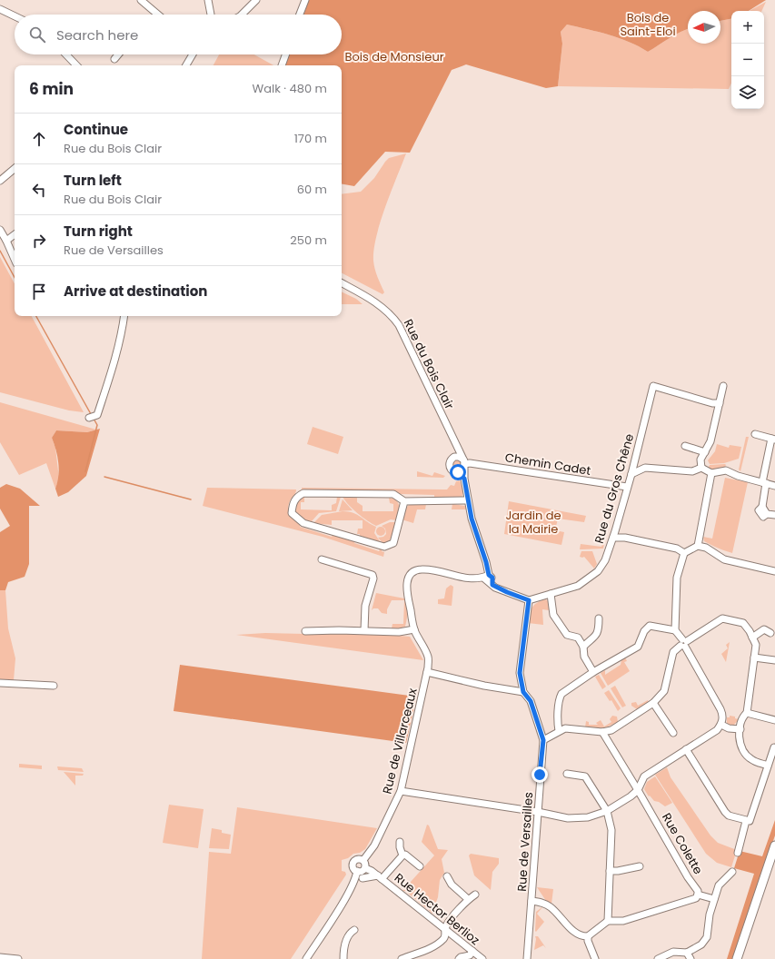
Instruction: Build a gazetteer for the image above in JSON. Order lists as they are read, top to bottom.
{
  "streets": {
    "street": [
      "Rue du Bois Clair",
      "Chemin Cadet",
      "Rue du Gros Chêne",
      "Rue de Villarceaux",
      "Rue de Versailles",
      "Rue Colette",
      "Rue Hector Berlioz"
    ]
  },
  "crossings": [
    ["Rue du Bois Clair", "Chemin Cadet"],
    ["Rue du Bois Clair", "Rue de Villarceaux"],
    ["Chemin Cadet", "Rue du Gros Chêne"],
    ["Rue de Villarceaux", "Rue Hector Berlioz"],
    ["Rue de Versailles", "Rue Colette"]
  ],
  "parks": ["Bois de Saint-Eloi", "Bois de Monsieur", "Jardin de la Mairie"],
  "north": "left",
  "page": {
    "map_buttons": ["+", "−"],
    "search": "Search here",
    "heading": ["6 min", "Walk · 480 m"],
    "list": [
      ["Continue", "Rue du Bois Clair", "170 m"],
      ["Turn left", "Rue du Bois Clair", "60 m"],
      ["Turn right", "Rue de Versailles", "250 m"],
      "Arrive at destination"
    ]
  }
}
